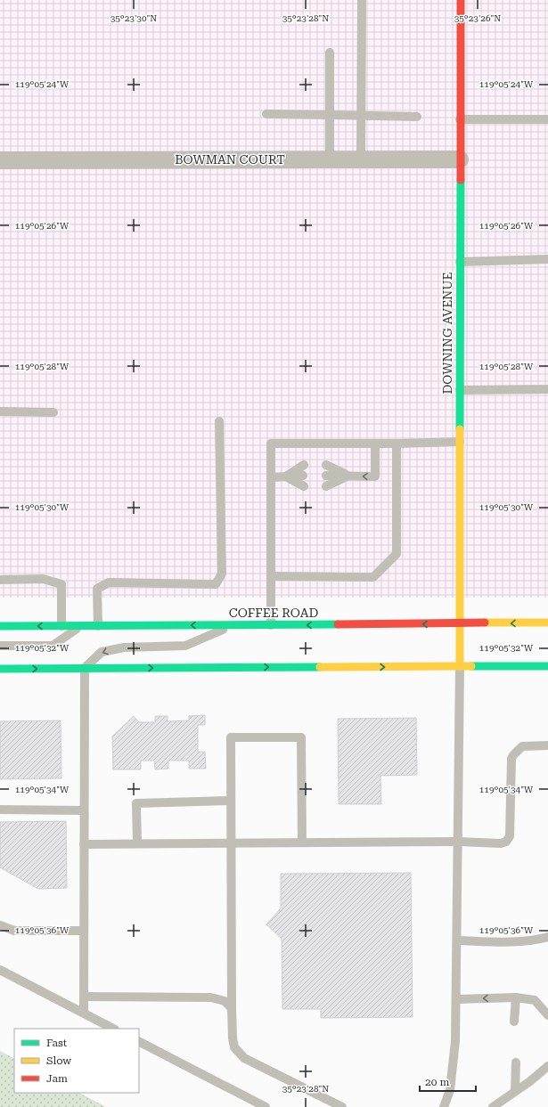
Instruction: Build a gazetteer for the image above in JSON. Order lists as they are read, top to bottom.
{
  "streets": {
    "main road": ["DOWNING AVENUE", "COFFEE ROAD"],
    "street": ["BOWMAN COURT"]
  },
  "crossings": [
    ["BOWMAN COURT", "DOWNING AVENUE"],
    ["DOWNING AVENUE", "COFFEE ROAD"]
  ],
  "legend": ["Fast", "Slow", "Jam"],
  "scale_bar": "20 m",
  "coordinates": [
    "35°23'30\"N",
    "35°23'28\"N",
    "35°23'26\"N",
    "119°05'24\"W",
    "119°05'26\"W",
    "119°05'28\"W",
    "119°05'30\"W",
    "119°05'32\"W",
    "119°05'34\"W",
    "119°05'36\"W"
  ]
}
